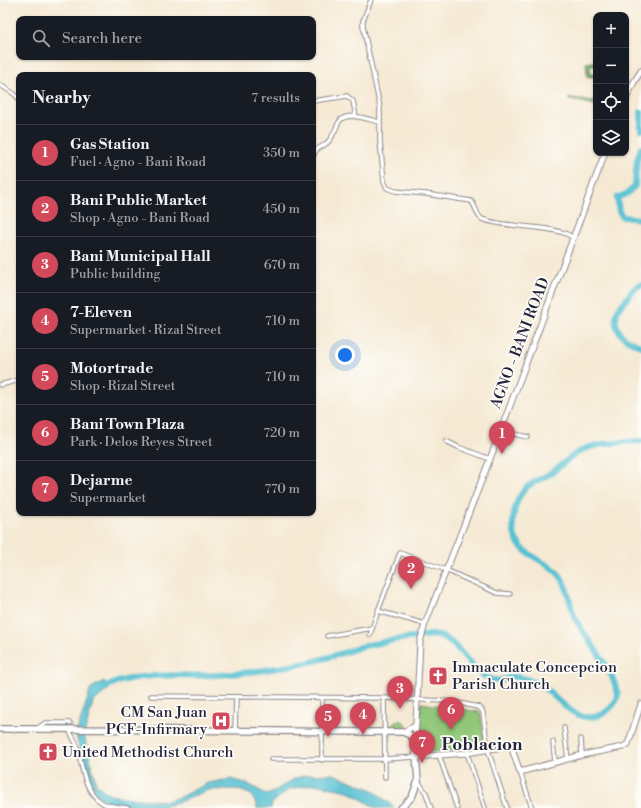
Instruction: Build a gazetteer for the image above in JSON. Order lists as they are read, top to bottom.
{
  "streets": {
    "main road": ["AGNO - BANI ROAD"]
  },
  "districts": ["Poblacion"],
  "places": {
    "church": ["Immaculate Concepcion Parish Church", "United Methodist Church"],
    "hospital": ["CM San Juan PCF-Infirmary"]
  },
  "page": {
    "map_buttons": ["+", "−"],
    "search": "Search here",
    "heading": ["Nearby", "7 results"],
    "list": [
      {
        "mark": "1",
        "name": "Gas Station",
        "note": "Fuel · Agno - Bani Road",
        "value": "350 m"
      },
      {
        "mark": "2",
        "name": "Bani Public Market",
        "note": "Shop · Agno - Bani Road",
        "value": "450 m"
      },
      {
        "mark": "3",
        "name": "Bani Municipal Hall",
        "note": "Public building",
        "value": "670 m"
      },
      {
        "mark": "4",
        "name": "7-Eleven",
        "note": "Supermarket · Rizal Street",
        "value": "710 m"
      },
      {
        "mark": "5",
        "name": "Motortrade",
        "note": "Shop · Rizal Street",
        "value": "710 m"
      },
      {
        "mark": "6",
        "name": "Bani Town Plaza",
        "note": "Park · Delos Reyes Street",
        "value": "720 m"
      },
      {
        "mark": "7",
        "name": "Dejarme",
        "note": "Supermarket",
        "value": "770 m"
      }
    ],
    "pins": [
      "1",
      "2",
      "3",
      "6",
      "4",
      "5",
      "7"
    ]
  }
}
